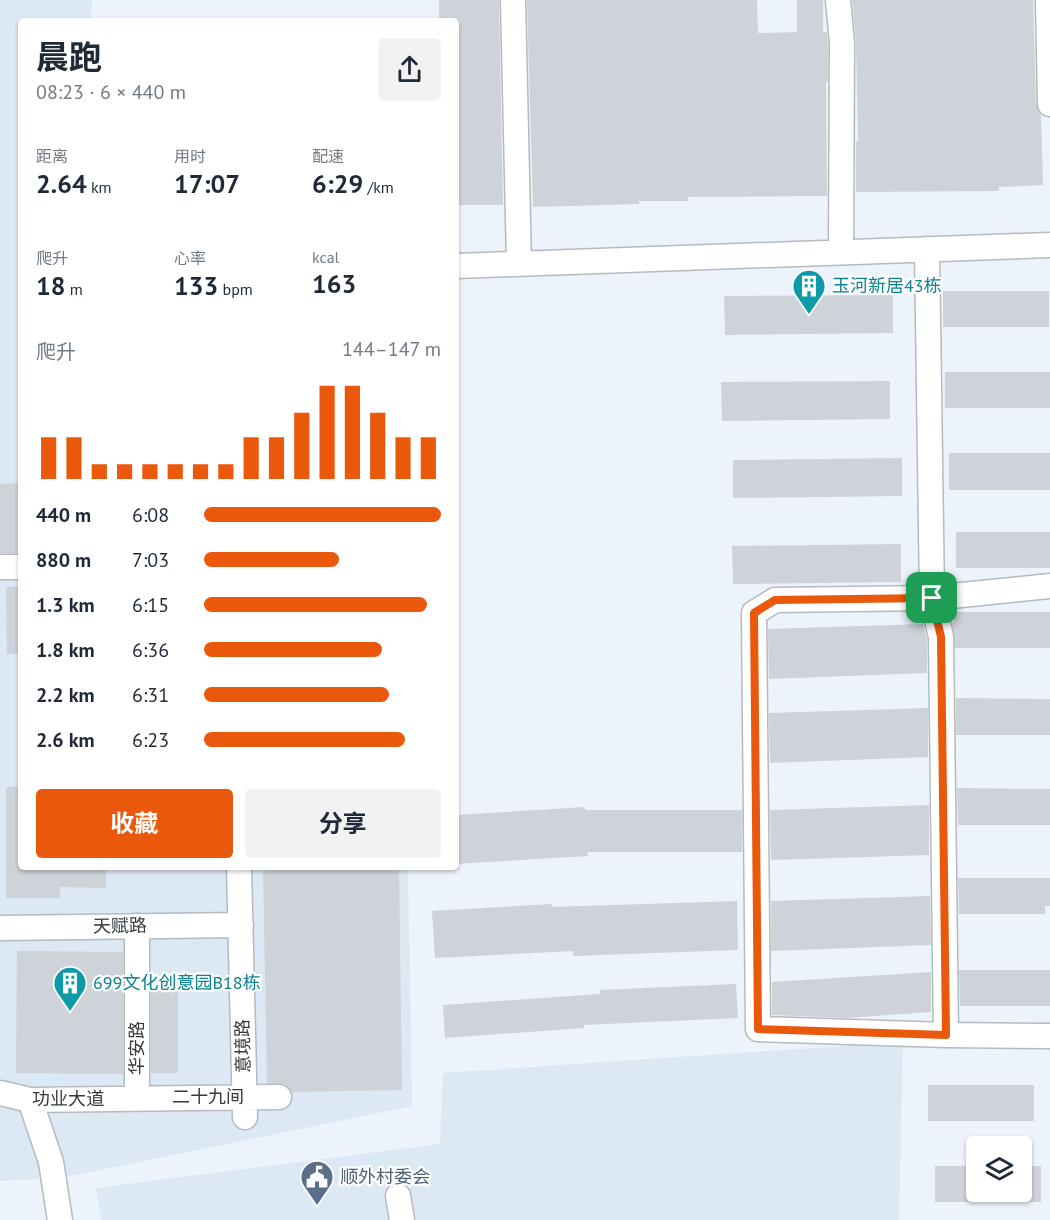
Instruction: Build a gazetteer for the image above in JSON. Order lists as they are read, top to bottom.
{
  "streets": {
    "street": [
      "天赋路",
      "意境路",
      "华安路",
      "二十九间",
      "功业大道"
    ]
  },
  "crossings": [
    ["天赋路", "意境路"],
    ["天赋路", "华安路"],
    ["意境路", "二十九间"],
    ["华安路", "二十九间"],
    ["华安路", "功业大道"],
    ["二十九间", "功业大道"]
  ],
  "places": {
    "building": ["玉河新居43栋", "699文化创意园B18栋"],
    "public building": ["顺外村委会"]
  },
  "page": {
    "heading": ["晨跑", "08:23 · 6 × 440 m"],
    "stats": [
      ["距离", "2.64 km"],
      ["用时", "17:07"],
      ["配速", "6:29 /km"],
      ["爬升", "18 m"],
      ["心率", "133 bpm"],
      ["kcal", "163"]
    ],
    "chart": ["爬升", "144–147 m"],
    "list": [
      {
        "name": "440 m",
        "note": "6:08"
      },
      {
        "name": "880 m",
        "note": "7:03"
      },
      {
        "name": "1.3 km",
        "note": "6:15"
      },
      {
        "name": "1.8 km",
        "note": "6:36"
      },
      {
        "name": "2.2 km",
        "note": "6:31"
      },
      {
        "name": "2.6 km",
        "note": "6:23"
      }
    ],
    "buttons": ["收藏", "分享"]
  }
}
